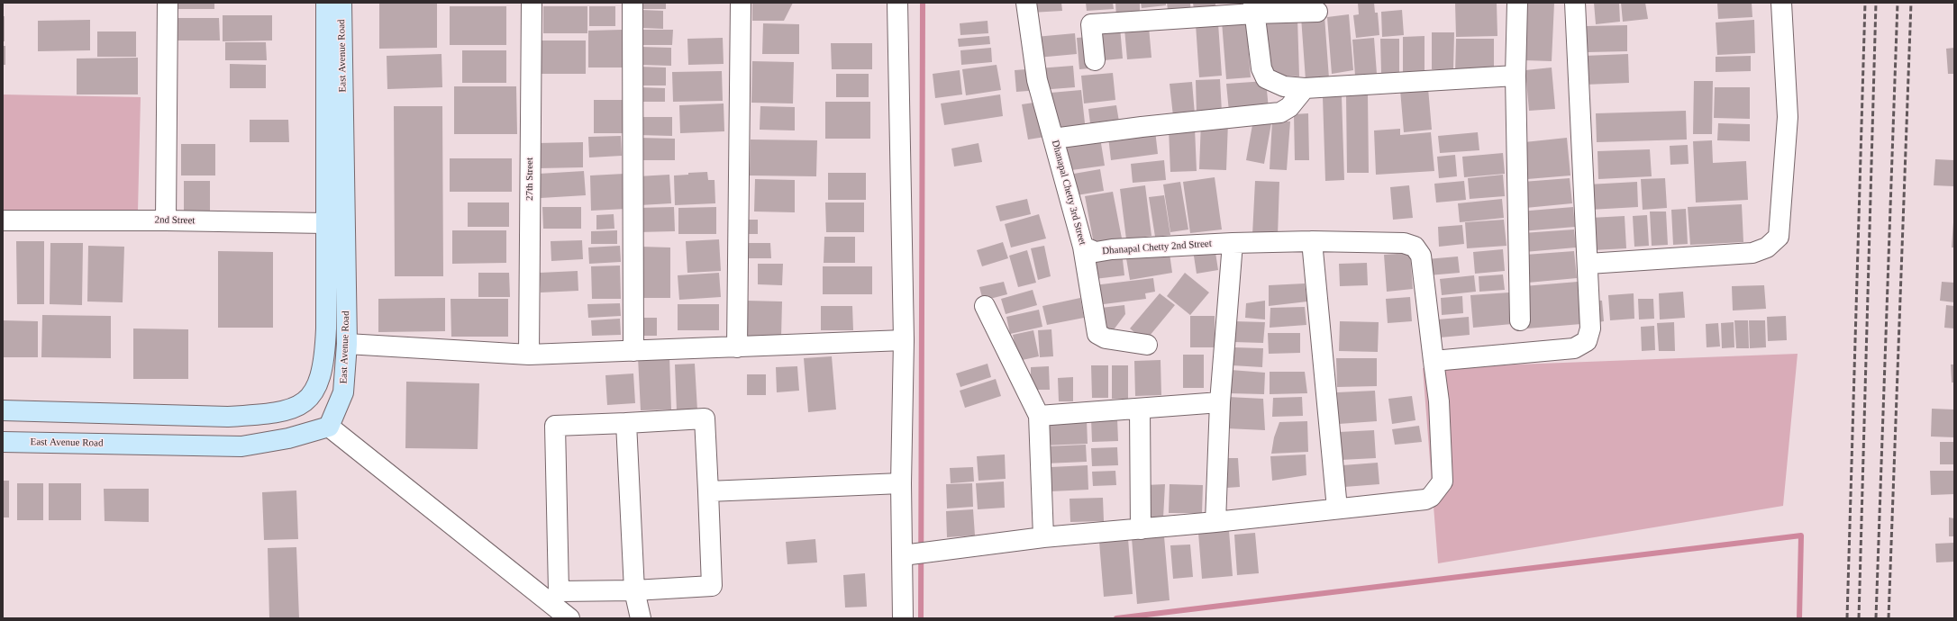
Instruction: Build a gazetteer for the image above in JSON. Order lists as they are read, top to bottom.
{
  "streets": {
    "main road": ["East Avenue Road"],
    "street": [
      "27th Street",
      "Dhanapal Chetty 3rd Street",
      "2nd Street",
      "Dhanapal Chetty 2nd Street"
    ]
  },
  "crossings": [
    ["East Avenue Road", "2nd Street"],
    ["Dhanapal Chetty 3rd Street", "Dhanapal Chetty 2nd Street"]
  ]
}
